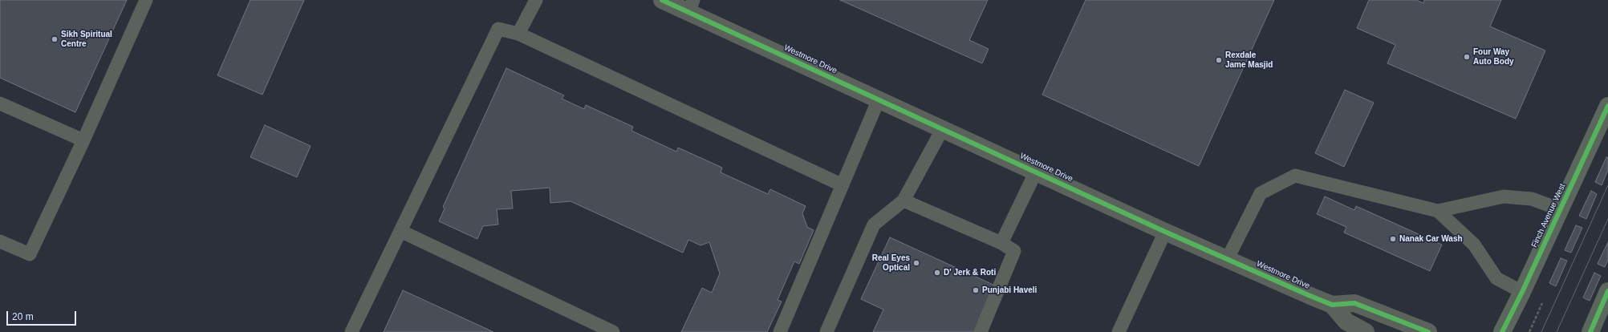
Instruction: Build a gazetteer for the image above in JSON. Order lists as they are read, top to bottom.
{
  "streets": {
    "main road": ["Finch Avenue West"],
    "street": ["Westmore Drive"]
  },
  "places": [
    "Sikh Spiritual Centre",
    "Four Way Auto Body",
    "Rexdale Jame Masjid",
    "Nanak Car Wash",
    "Real Eyes Optical",
    "D' Jerk & Roti",
    "Punjabi Haveli"
  ],
  "scale_bar": "20 m"
}
